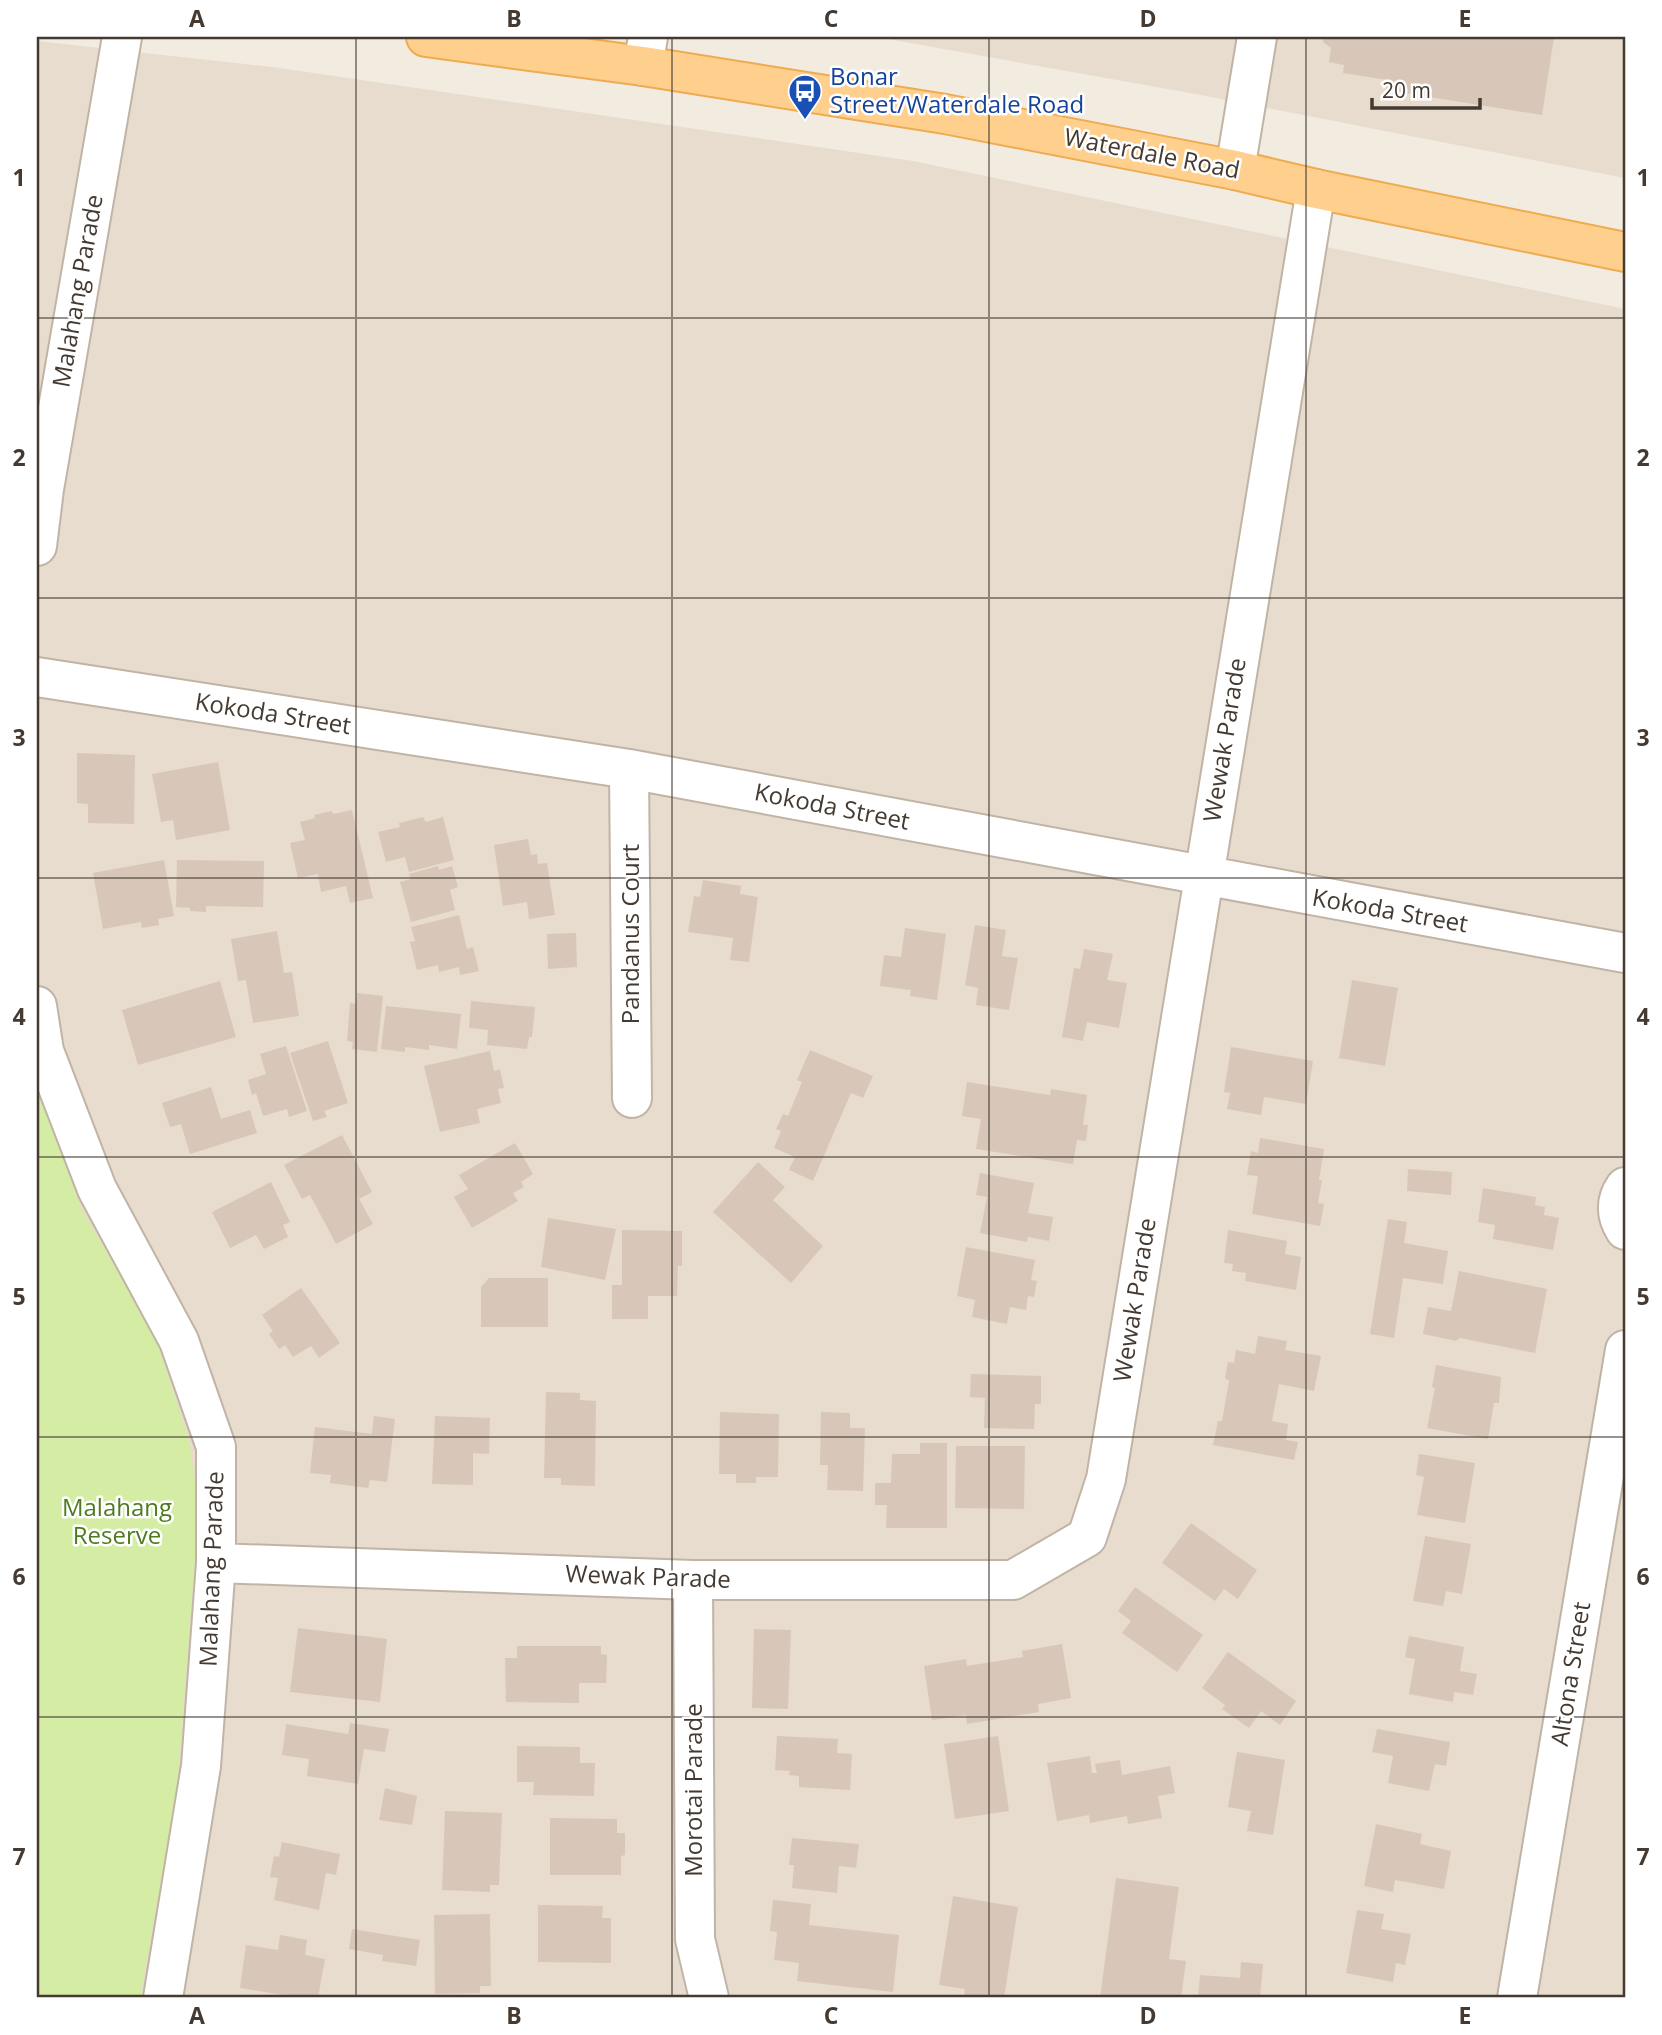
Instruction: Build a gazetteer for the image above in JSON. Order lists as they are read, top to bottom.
{
  "streets": {
    "main road": ["Waterdale Road"],
    "street": [
      "Malahang Parade",
      "Kokoda Street",
      "Wewak Parade",
      "Pandanus Court",
      "Altona Street",
      "Morotai Parade"
    ]
  },
  "crossings": [
    ["Waterdale Road", "Wewak Parade"],
    ["Malahang Parade", "Wewak Parade"],
    ["Kokoda Street", "Wewak Parade"],
    ["Kokoda Street", "Pandanus Court"],
    ["Wewak Parade", "Morotai Parade"]
  ],
  "parks": ["Malahang Reserve"],
  "places": {
    "bus stop": ["Bonar Street/Waterdale Road"]
  },
  "scale_bar": "20 m",
  "grid": {
    "columns": [
      "A",
      "B",
      "C",
      "D",
      "E"
    ],
    "rows": [
      "1",
      "2",
      "3",
      "4",
      "5",
      "6",
      "7"
    ]
  }
}
